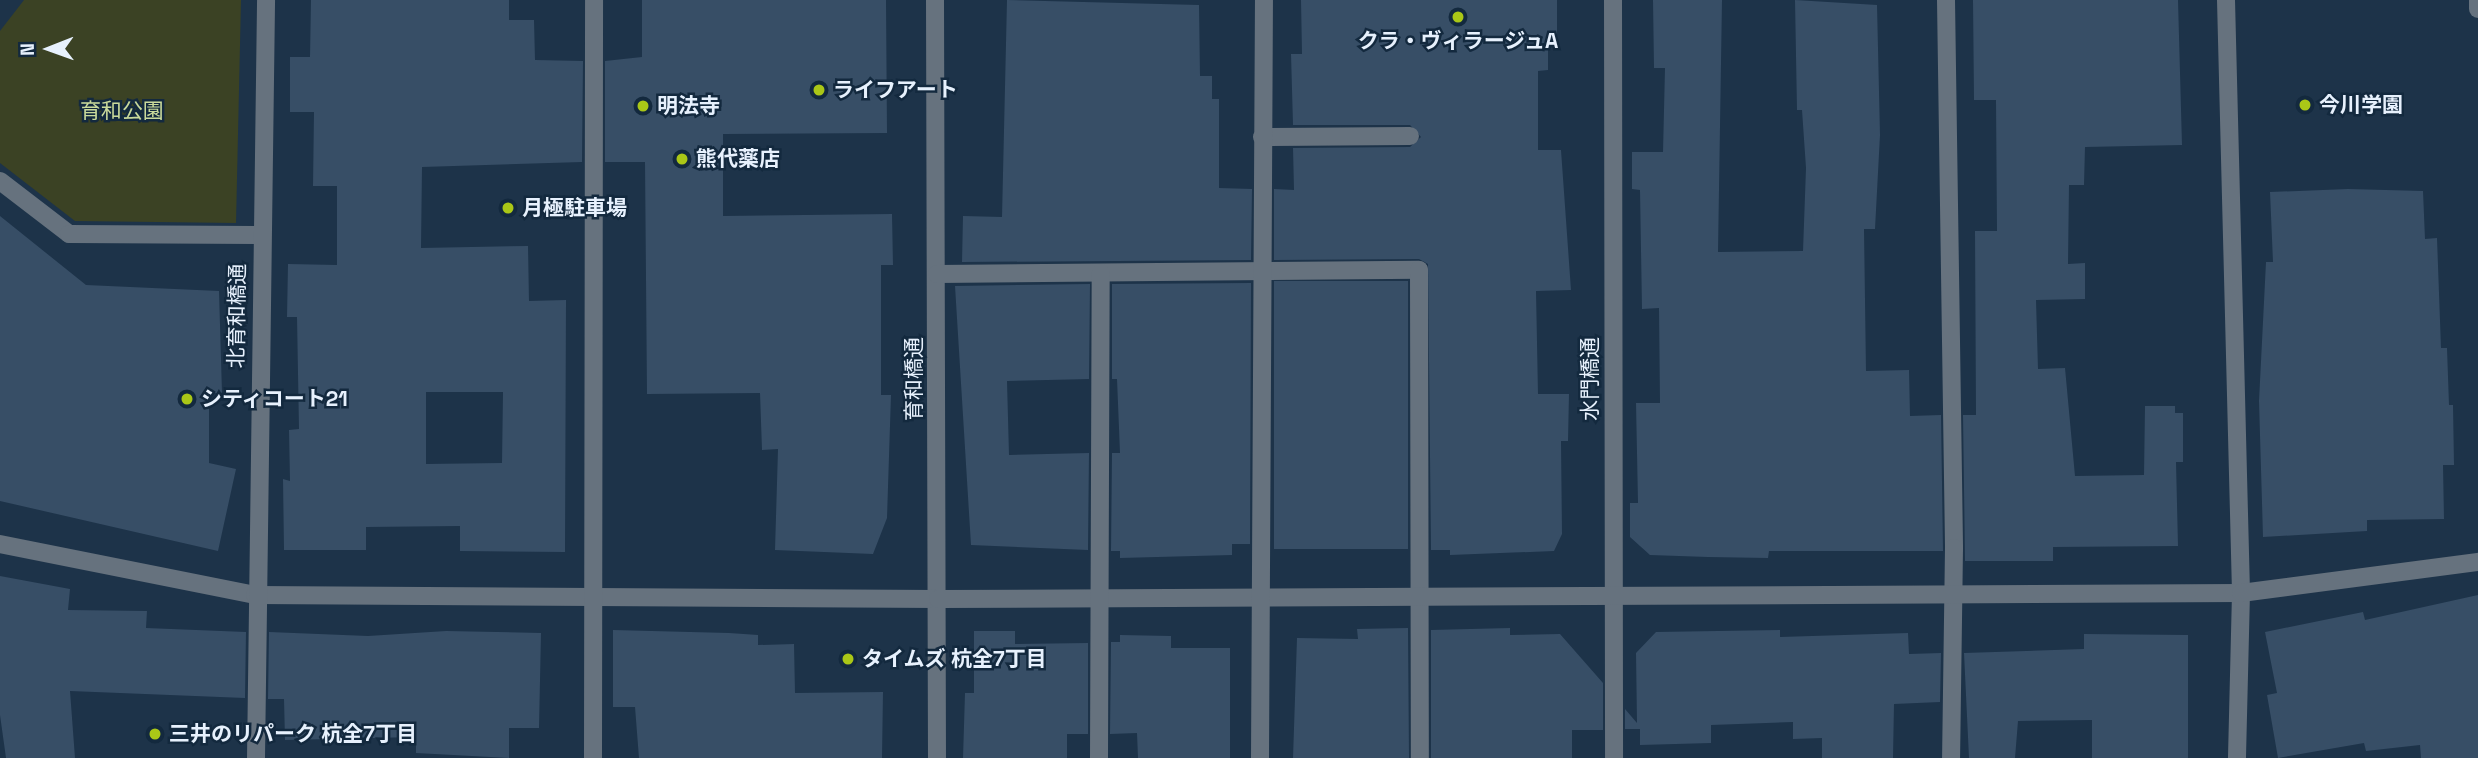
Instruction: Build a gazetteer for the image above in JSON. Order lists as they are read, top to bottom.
{
  "streets": {
    "street": ["北育和橋通", "育和橋通", "水門橋通"]
  },
  "parks": ["育和公園"],
  "places": [
    "クラ・ヴィラージュA",
    "ライフアート",
    "今川学園",
    "明法寺",
    "熊代薬店",
    "月極駐車場",
    "シティコート21",
    "タイムズ 杭全7丁目",
    "三井のリパーク 杭全7丁目"
  ],
  "north": "left"
}
